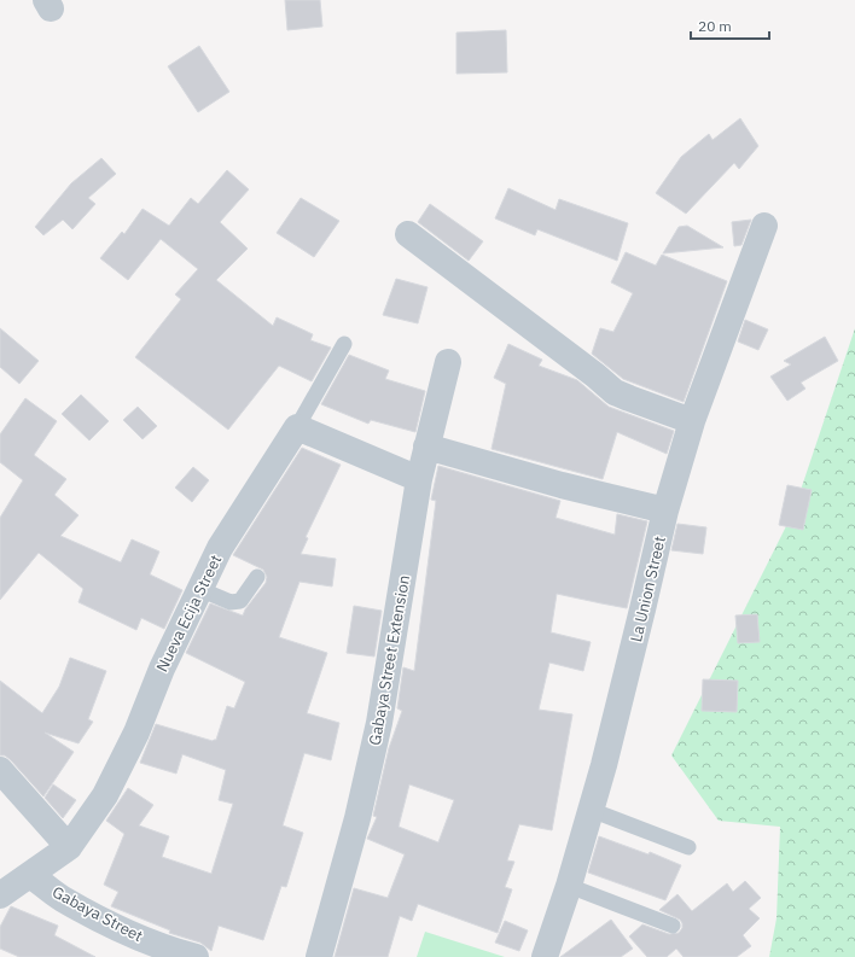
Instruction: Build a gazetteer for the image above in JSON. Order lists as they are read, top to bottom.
{
  "streets": {
    "street": [
      "La Union Street",
      "Nueva Ecija Street",
      "Gabaya Street Extension",
      "Gabaya Street"
    ]
  },
  "crossings": [
    ["Nueva Ecija Street", "Gabaya Street"]
  ],
  "scale_bar": "20 m"
}
